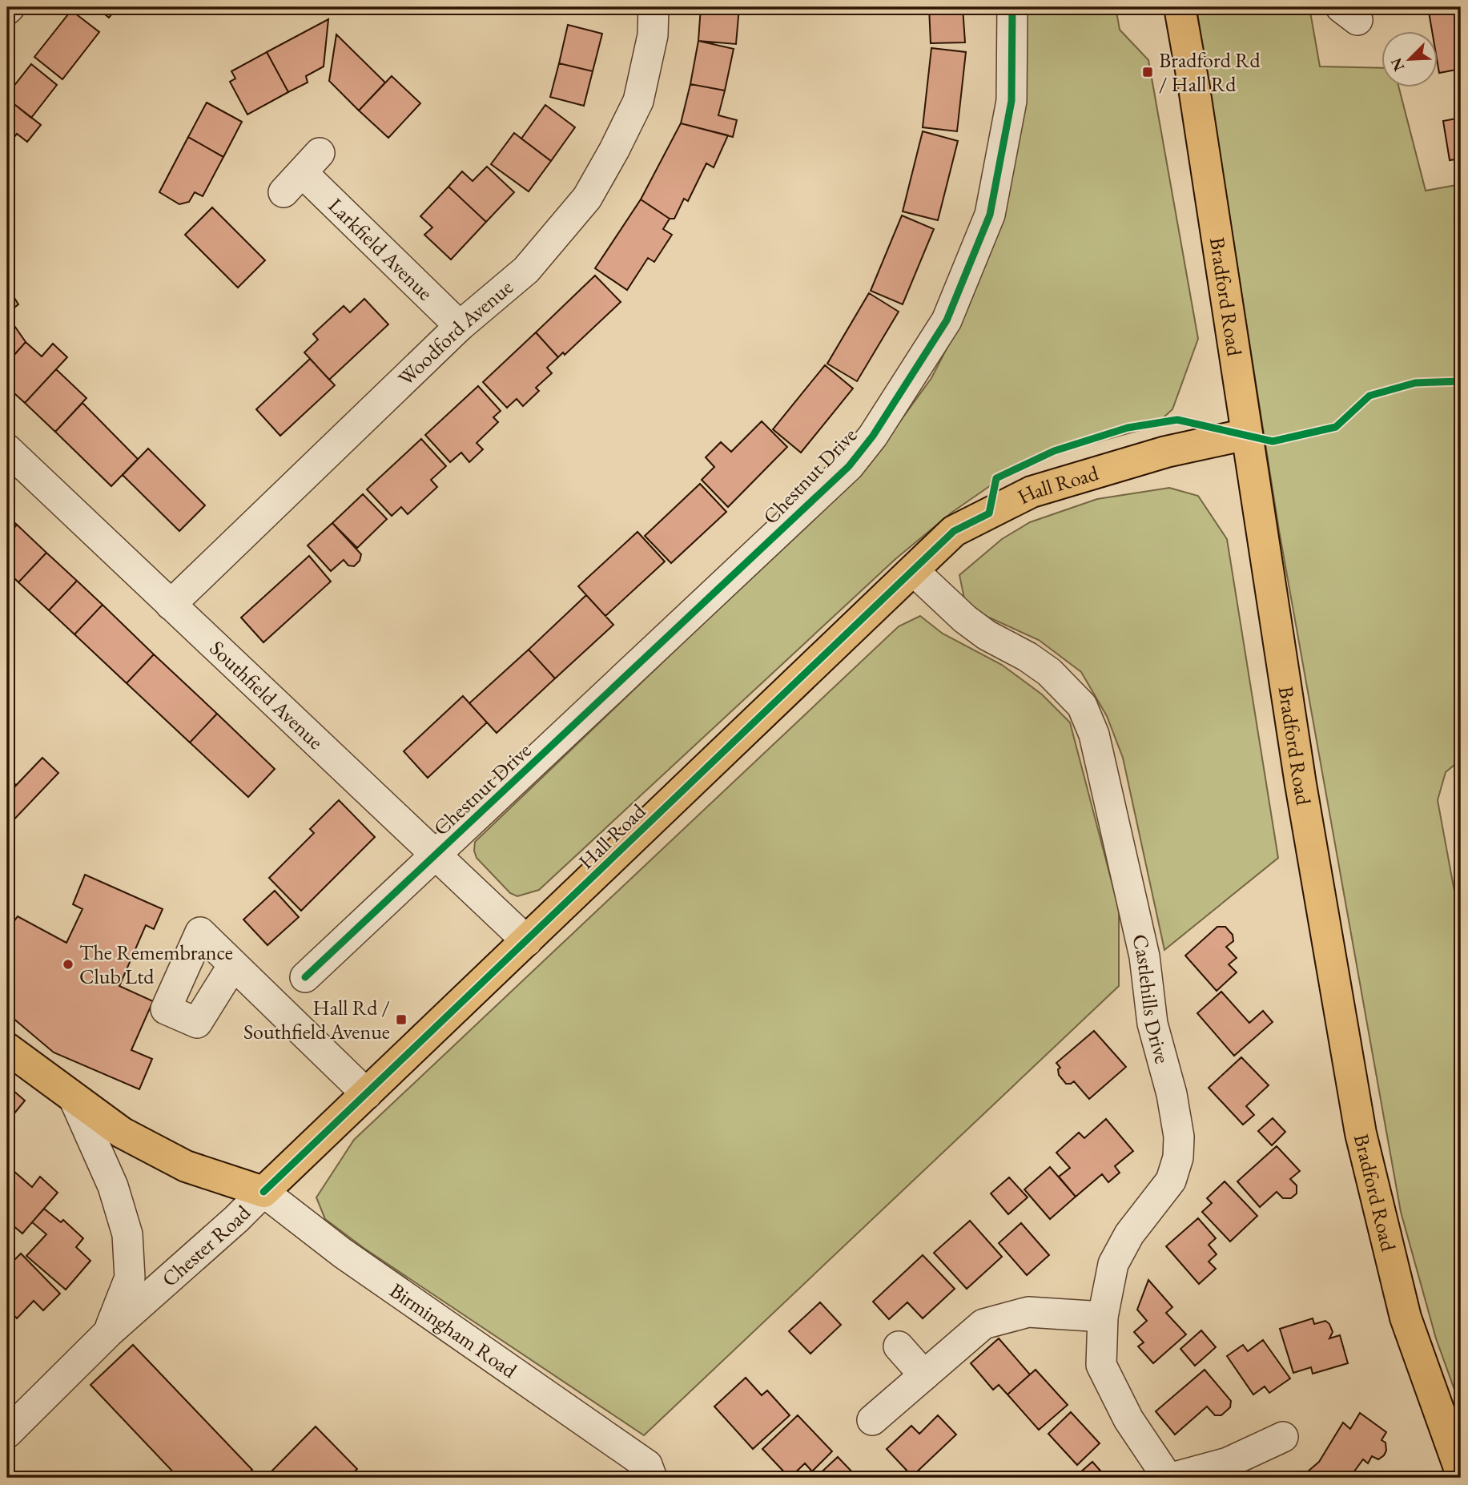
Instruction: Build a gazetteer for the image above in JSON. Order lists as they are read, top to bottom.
{
  "streets": {
    "main road": ["Bradford Road", "Hall Road", "Chester Road"],
    "street": [
      "Larkfield Avenue",
      "Woodford Avenue",
      "Chestnut Drive",
      "Southfield Avenue",
      "Castlehills Drive",
      "Birmingham Road"
    ]
  },
  "crossings": [
    ["Larkfield Avenue", "Woodford Avenue"],
    ["Bradford Road", "Hall Road"],
    ["Woodford Avenue", "Southfield Avenue"],
    ["Chestnut Drive", "Southfield Avenue"],
    ["Hall Road", "Southfield Avenue"],
    ["Hall Road", "Castlehills Drive"],
    ["Hall Road", "Chester Road"],
    ["Hall Road", "Birmingham Road"],
    ["Chester Road", "Birmingham Road"]
  ],
  "places": {
    "transit": ["Bradford Rd / Hall Rd", "Hall Rd / Southfield Avenue"],
    "other": ["The Remembrance Club Ltd"]
  },
  "north": "bottom left"
}
